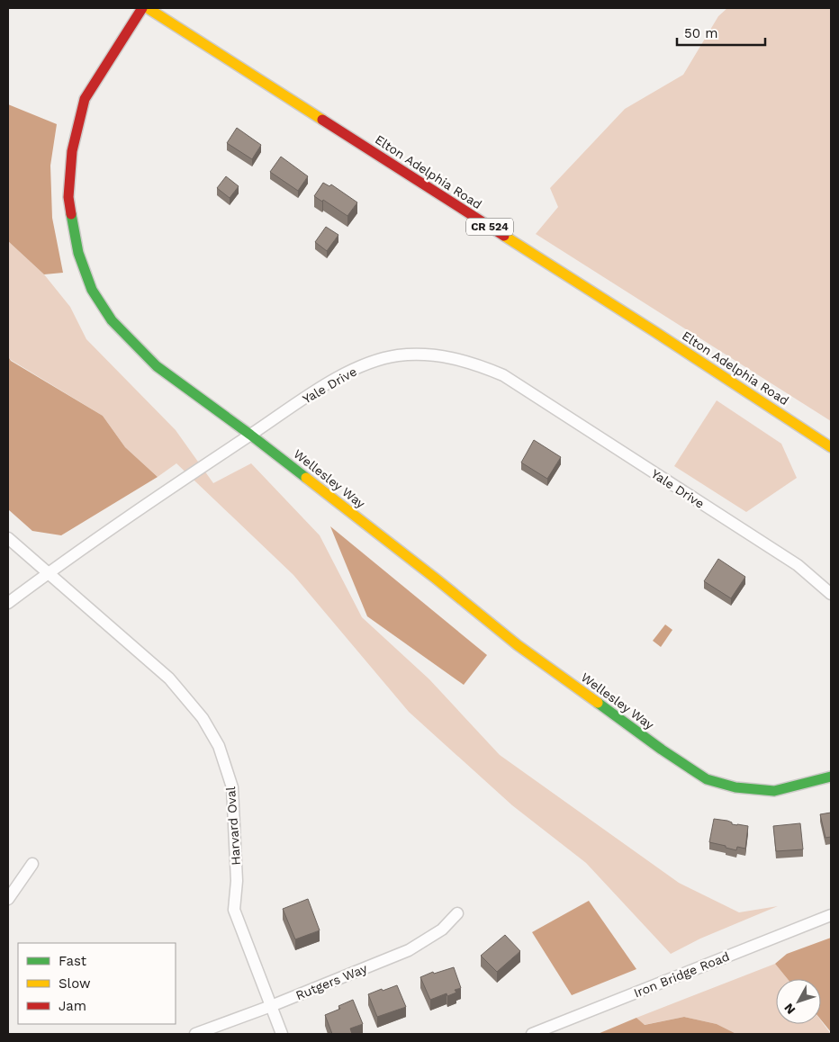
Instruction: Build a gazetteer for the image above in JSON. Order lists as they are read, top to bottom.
{
  "streets": {
    "street": [
      "Elton Adelphia Road",
      "CR 524",
      "Yale Drive",
      "Wellesley Way",
      "Harvard Oval",
      "Iron Bridge Road",
      "Rutgers Way"
    ]
  },
  "crossings": [
    ["Yale Drive", "Wellesley Way"],
    ["Yale Drive", "Harvard Oval"],
    ["Harvard Oval", "Rutgers Way"]
  ],
  "legend": ["Fast", "Slow", "Jam"],
  "scale_bar": "50 m",
  "north": "bottom left"
}
